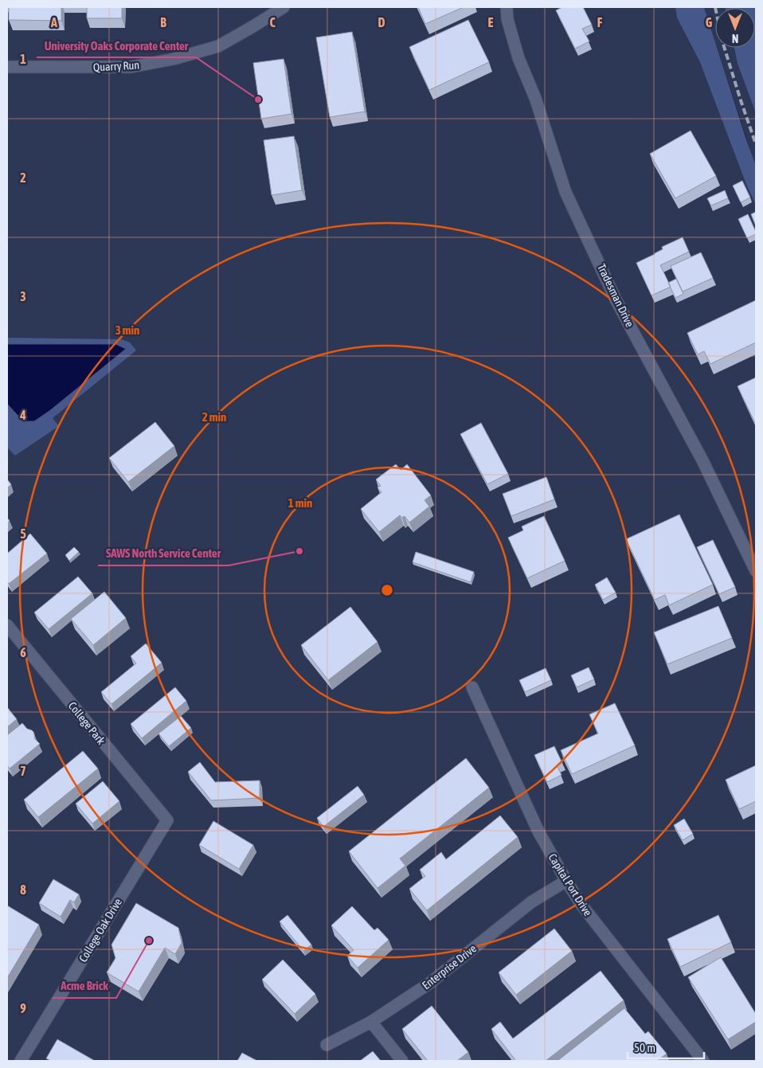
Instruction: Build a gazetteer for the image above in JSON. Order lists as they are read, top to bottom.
{
  "streets": {
    "street": [
      "Quarry Run",
      "Tradesman Drive",
      "College Park",
      "Capital Port Drive",
      "College Oak Drive",
      "Enterprise Drive"
    ]
  },
  "crossings": [
    ["College Park", "College Oak Drive"],
    ["Capital Port Drive", "Enterprise Drive"]
  ],
  "places": ["University Oaks Corporate Center", "SAWS North Service Center", "Acme Brick"],
  "scale_bar": "50 m",
  "north": "bottom",
  "grid": {
    "columns": [
      "A",
      "B",
      "C",
      "D",
      "E",
      "F",
      "G"
    ],
    "rows": [
      "1",
      "2",
      "3",
      "4",
      "5",
      "6",
      "7",
      "8",
      "9"
    ]
  },
  "rings": ["3 min", "2 min", "1 min"]
}
